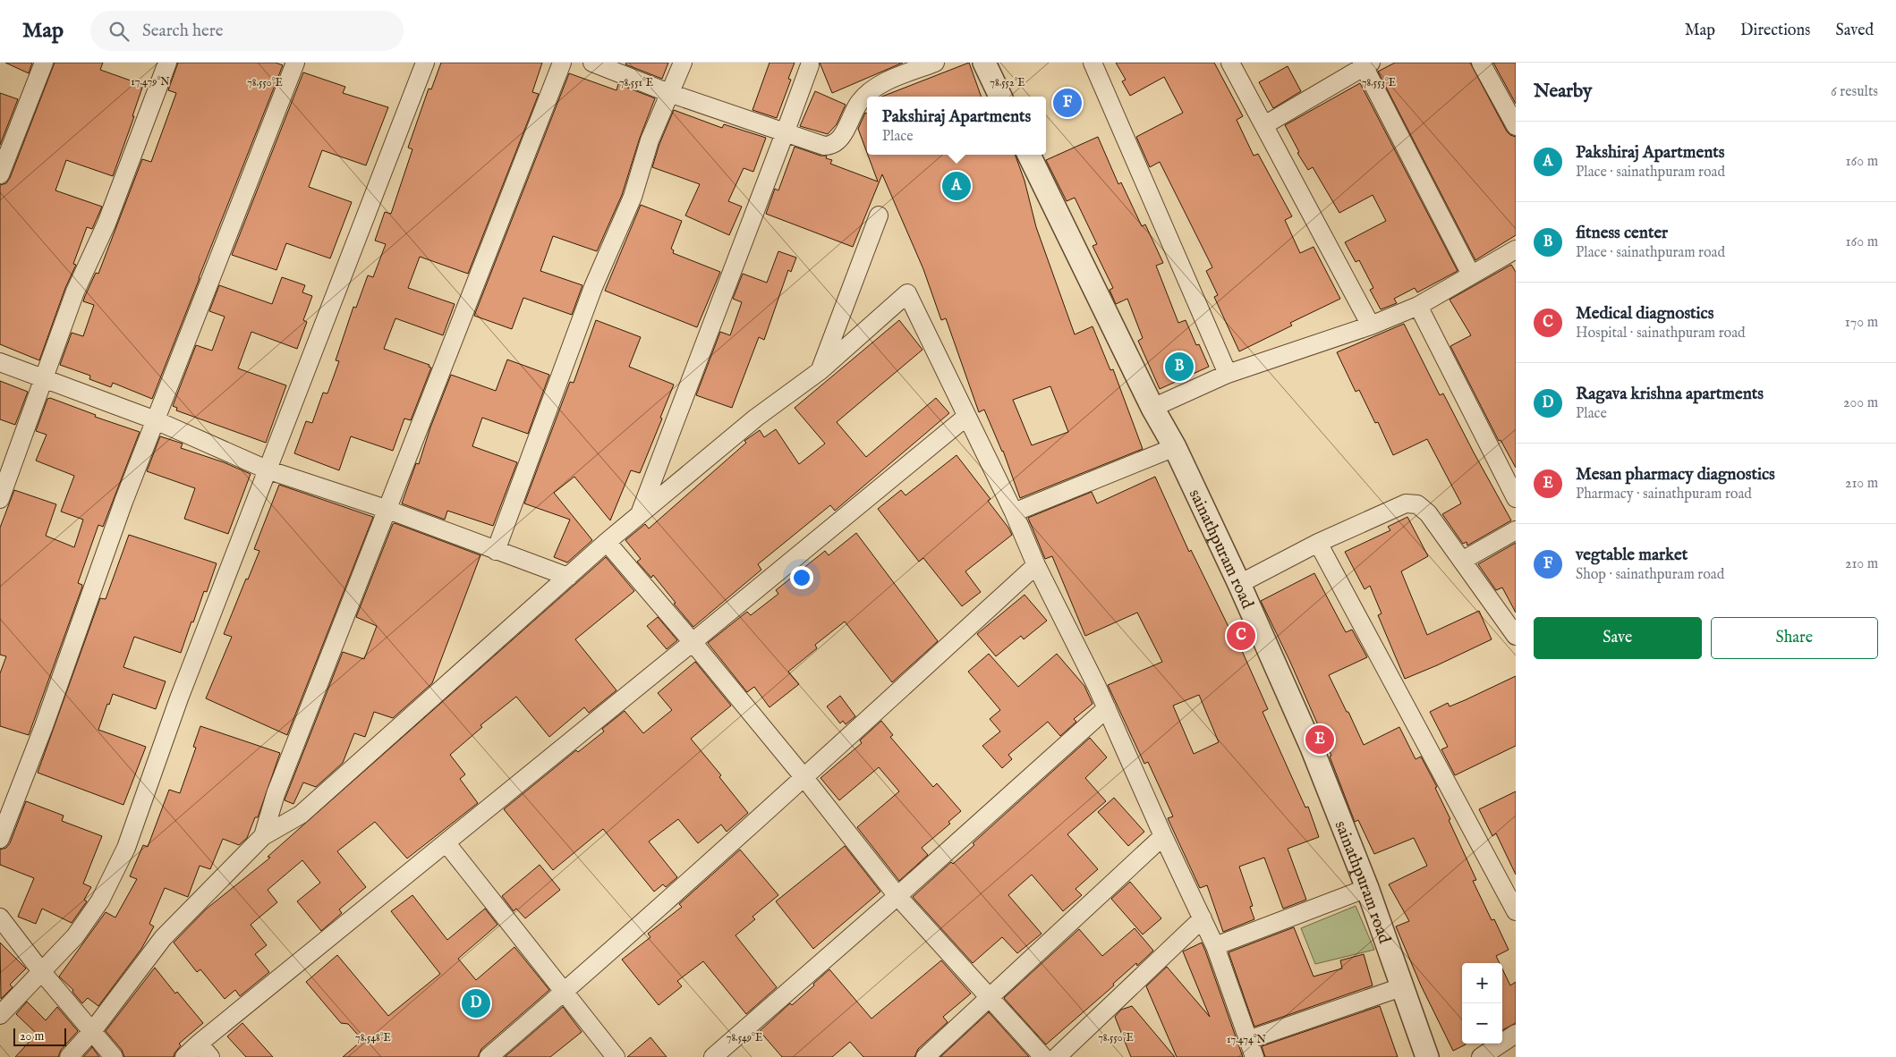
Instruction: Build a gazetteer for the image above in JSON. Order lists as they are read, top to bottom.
{
  "streets": {
    "street": ["sainathpuram road"]
  },
  "scale_bar": "20 m",
  "page": {
    "header": "Map",
    "search": "Search here",
    "nav": ["Map", "Directions", "Saved"],
    "heading": ["Nearby", "6 results"],
    "pins": [
      "F",
      "A",
      "B",
      "C",
      "E",
      "D"
    ],
    "popup": ["Pakshiraj Apartments", "Place"],
    "list": [
      {
        "mark": "A",
        "name": "Pakshiraj Apartments",
        "note": "Place · sainathpuram road",
        "value": "160 m"
      },
      {
        "mark": "B",
        "name": "fitness center",
        "note": "Place · sainathpuram road",
        "value": "160 m"
      },
      {
        "mark": "C",
        "name": "Medical diagnostics",
        "note": "Hospital · sainathpuram road",
        "value": "170 m"
      },
      {
        "mark": "D",
        "name": "Ragava krishna apartments",
        "note": "Place",
        "value": "200 m"
      },
      {
        "mark": "E",
        "name": "Mesan pharmacy diagnostics",
        "note": "Pharmacy · sainathpuram road",
        "value": "210 m"
      },
      {
        "mark": "F",
        "name": "vegtable market",
        "note": "Shop · sainathpuram road",
        "value": "210 m"
      }
    ],
    "buttons": ["Save", "Share"],
    "map_buttons": ["+", "−"],
    "scale": "20 m"
  },
  "coordinates": [
    "17.479°N",
    "78.553°E",
    "78.550°E",
    "78.551°E",
    "78.552°E",
    "78.548°E",
    "78.549°E",
    "17.474°N"
  ]
}
